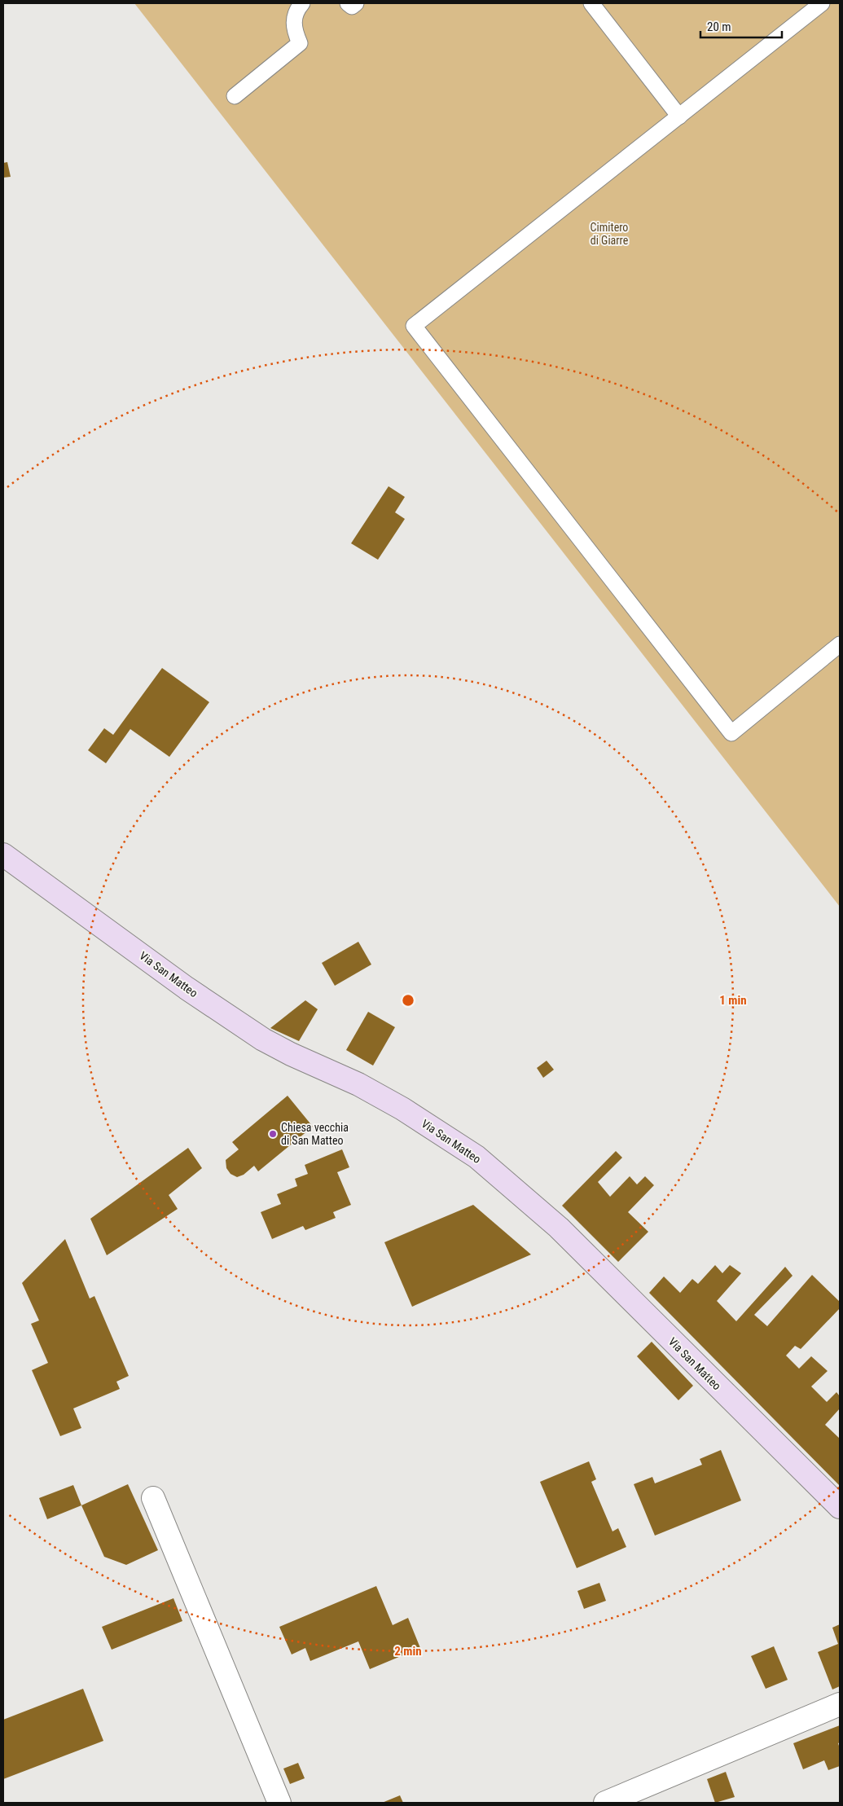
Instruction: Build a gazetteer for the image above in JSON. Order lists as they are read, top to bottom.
{
  "streets": {
    "street": ["Via San Matteo"]
  },
  "parks": ["Cimitero di Giarre"],
  "places": ["Chiesa vecchia di San Matteo"],
  "scale_bar": "20 m",
  "rings": ["1 min", "2 min"]
}
